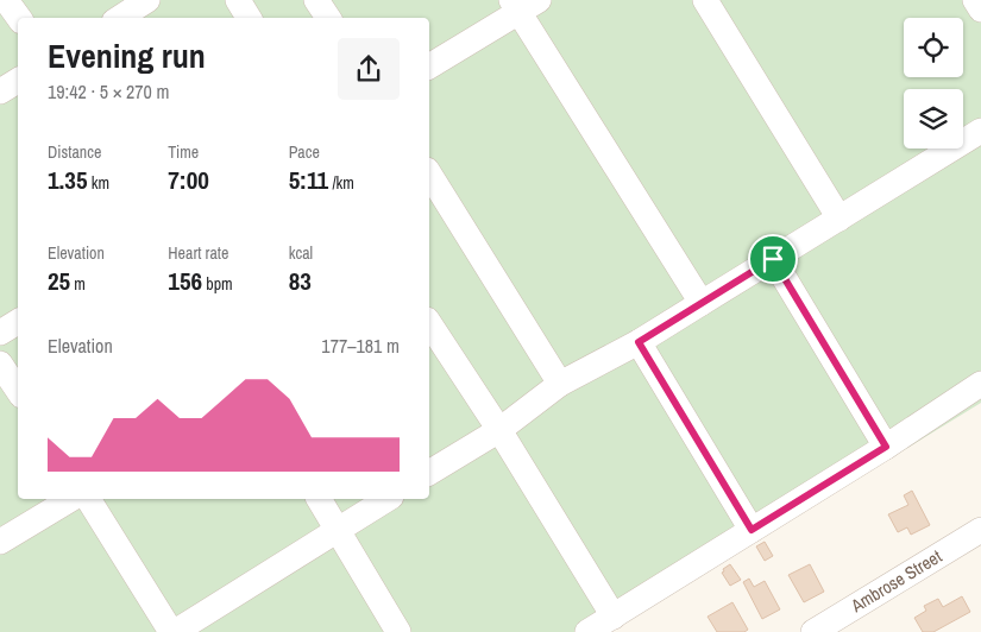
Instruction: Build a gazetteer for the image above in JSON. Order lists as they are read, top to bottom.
{
  "streets": {
    "street": ["Ambrose Street"]
  },
  "page": {
    "heading": ["Evening run", "19:42 · 5 × 270 m"],
    "stats": [
      ["Distance", "1.35 km"],
      ["Time", "7:00"],
      ["Pace", "5:11 /km"],
      ["Elevation", "25 m"],
      ["Heart rate", "156 bpm"],
      ["kcal", "83"]
    ],
    "chart": ["Elevation", "177–181 m"]
  }
}
